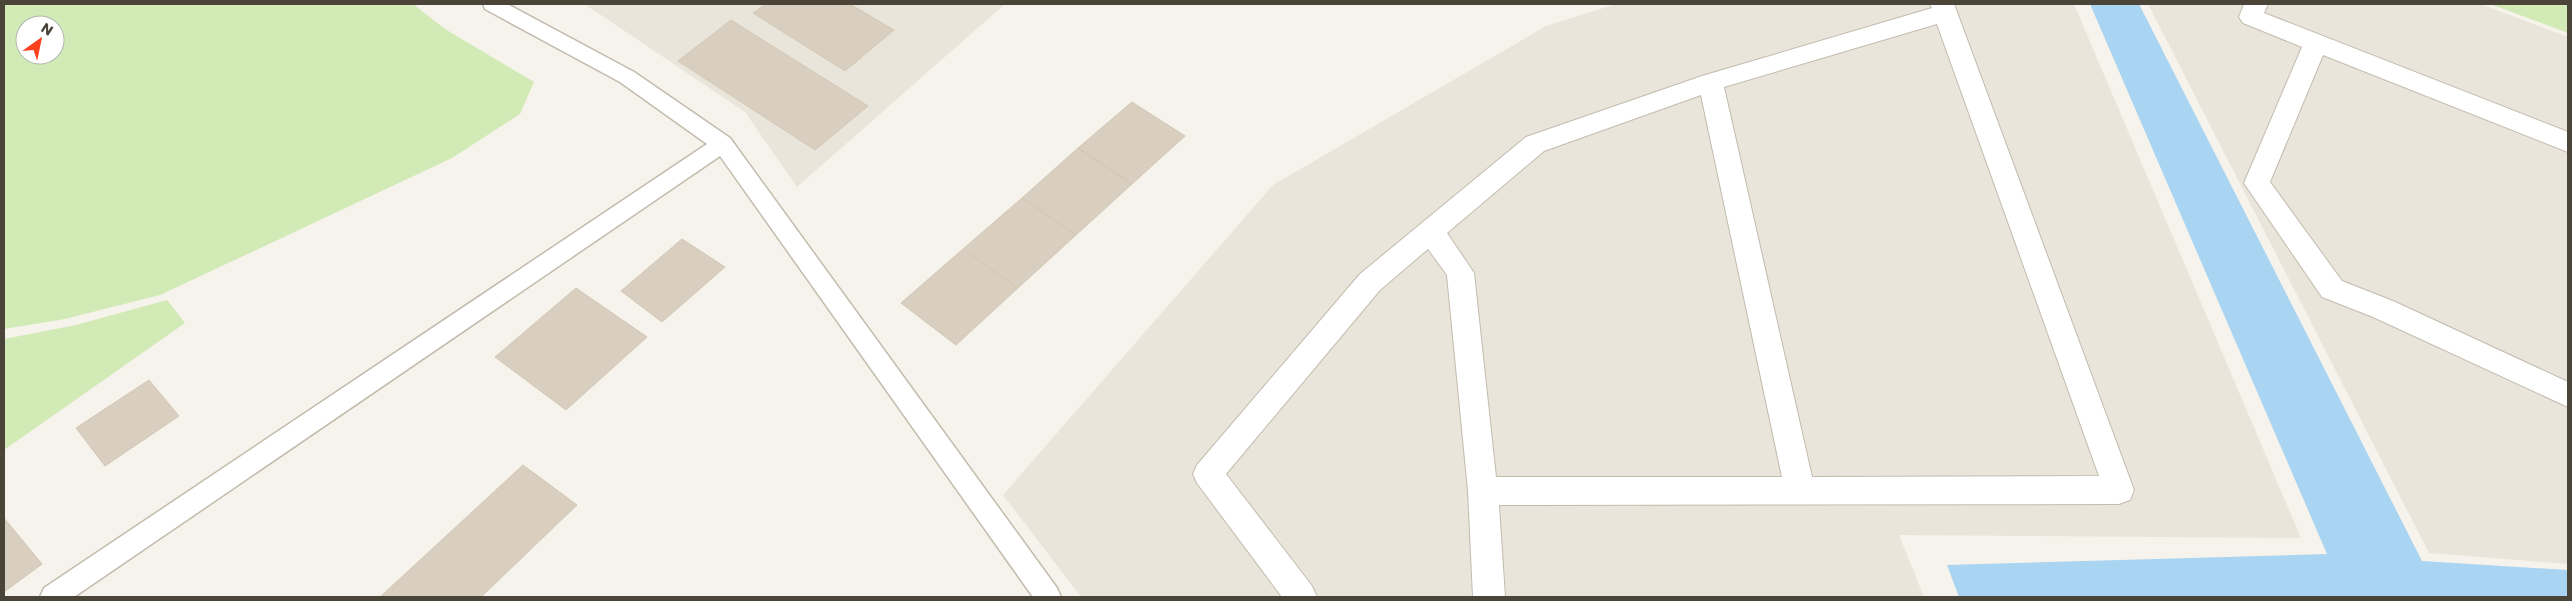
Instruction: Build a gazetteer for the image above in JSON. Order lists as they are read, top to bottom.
{
  "north": "top right"
}
